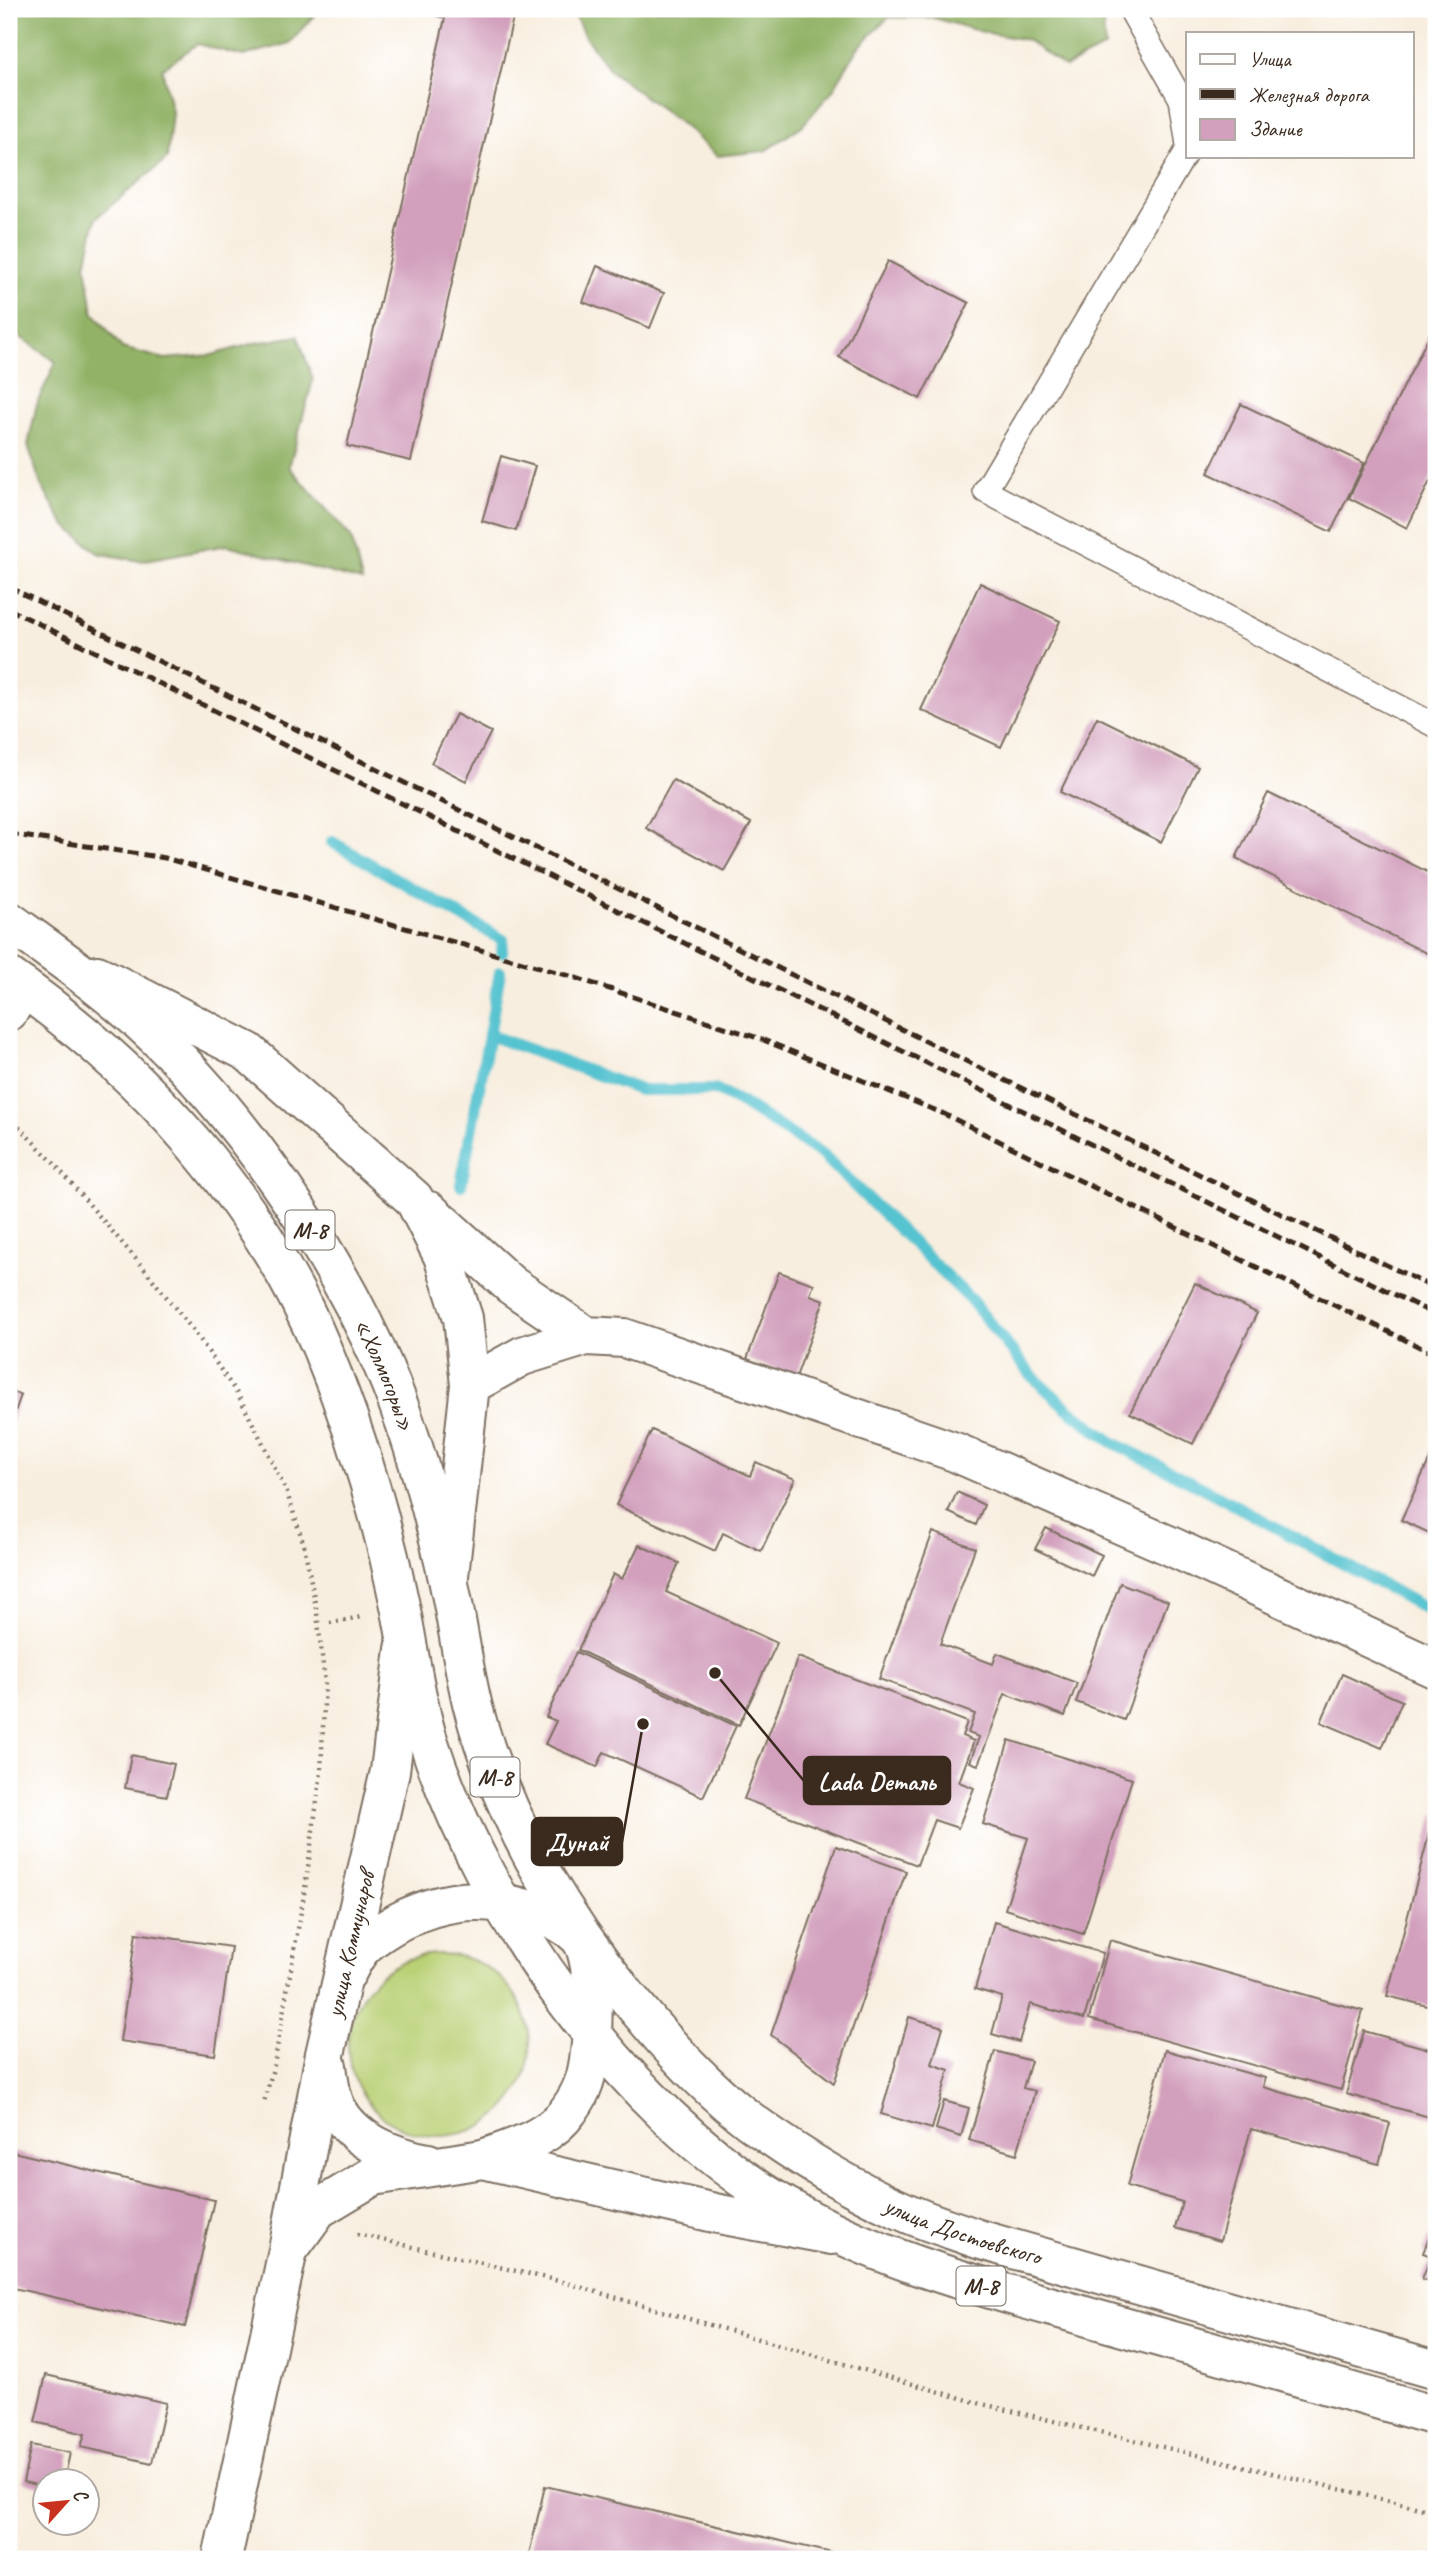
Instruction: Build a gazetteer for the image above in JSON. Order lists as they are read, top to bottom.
{
  "streets": {
    "main road": [
      "М-8",
      "«Холмогоры»",
      "улица Коммунаров",
      "улица Достоевского"
    ]
  },
  "crossings": [
    ["М-8", "«Холмогоры»"],
    ["М-8", "улица Достоевского"],
    ["«Холмогоры»", "улица Коммунаров"],
    ["«Холмогоры»", "улица Достоевского"]
  ],
  "places": ["Lada Dеталь", "Дунай"],
  "legend": ["Улица", "Железная дорога", "Здание"],
  "north": "top right"
}
